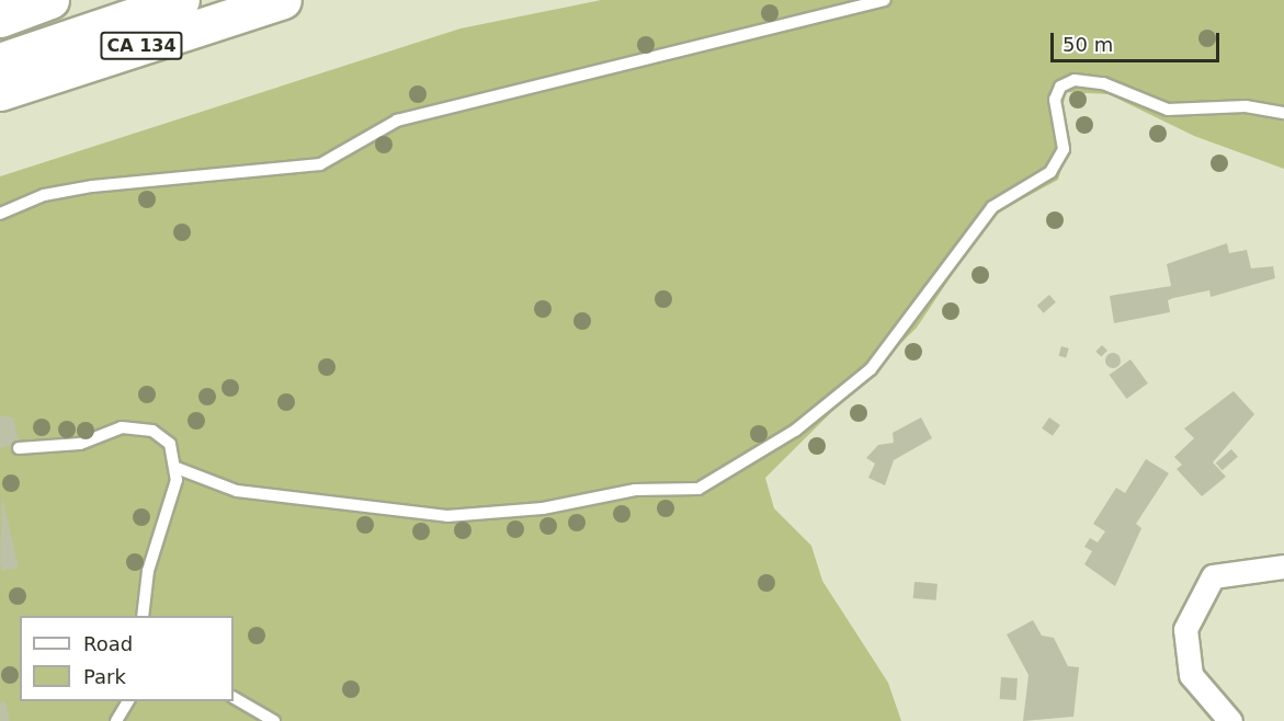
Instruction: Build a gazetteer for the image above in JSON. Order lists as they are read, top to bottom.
{
  "streets": {
    "highway": ["CA 134"]
  },
  "legend": ["Road", "Park"],
  "scale_bar": "50 m"
}
